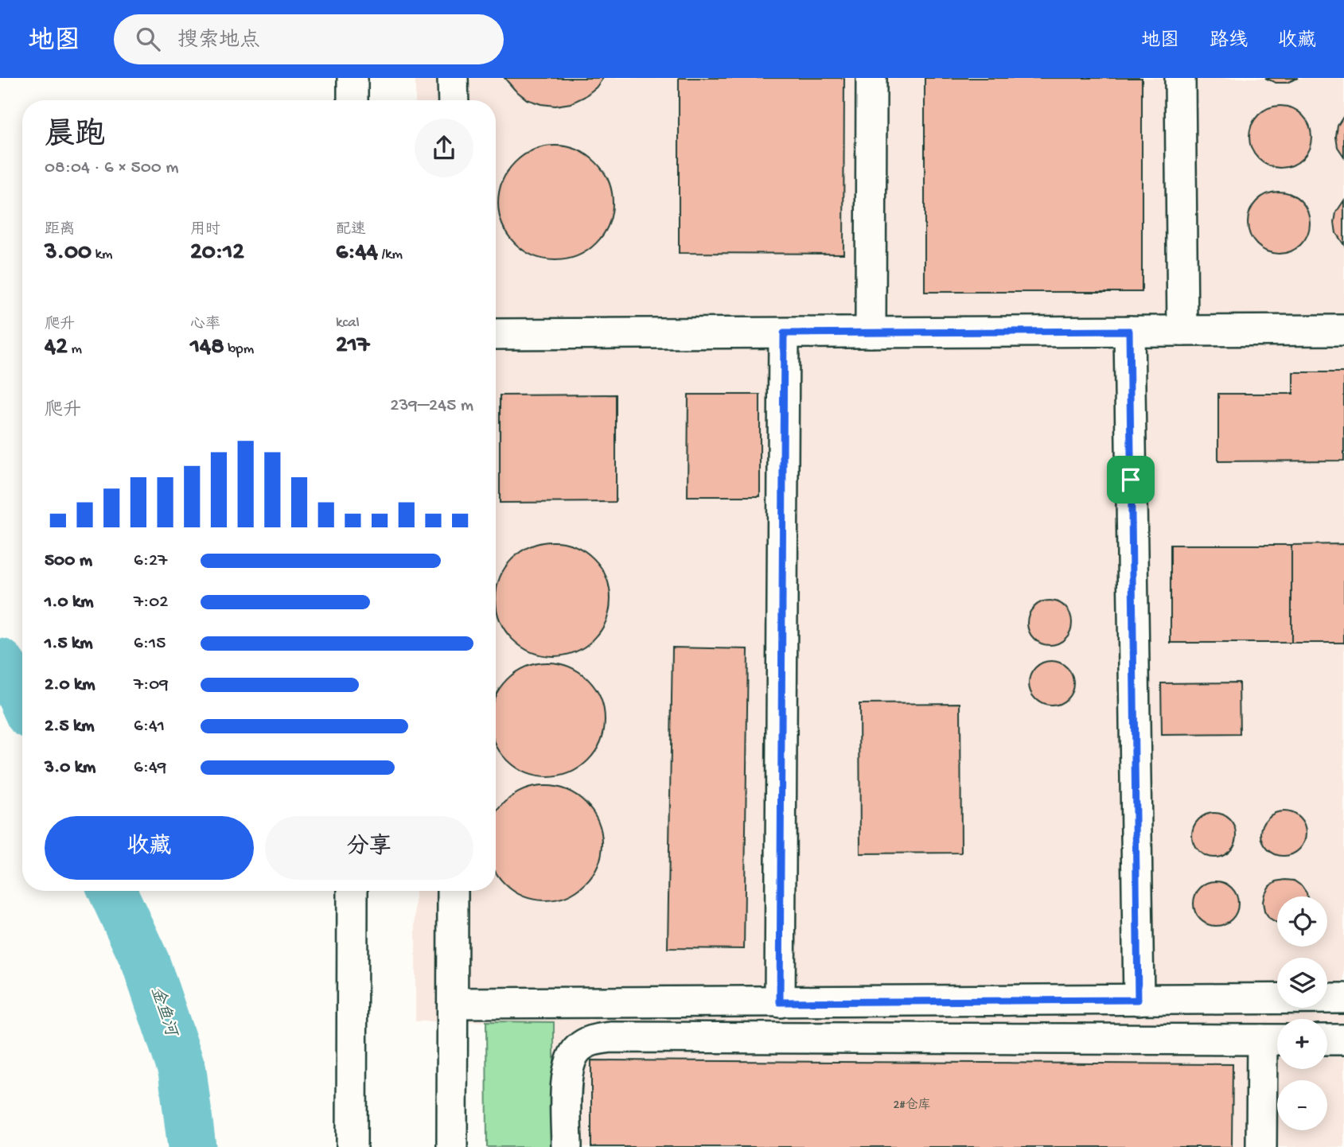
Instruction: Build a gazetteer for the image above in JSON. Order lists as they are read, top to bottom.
{
  "water": ["金鱼河"],
  "house_numbers": ["2#仓库"],
  "page": {
    "header": "地图",
    "search": "搜索地点",
    "nav": ["地图", "路线", "收藏"],
    "heading": ["晨跑", "08:04 · 6 × 500 m"],
    "stats": [
      ["距离", "3.00 km"],
      ["用时", "20:12"],
      ["配速", "6:44 /km"],
      ["爬升", "42 m"],
      ["心率", "148 bpm"],
      ["kcal", "217"]
    ],
    "chart": ["爬升", "239–245 m"],
    "list": [
      {
        "name": "500 m",
        "note": "6:27"
      },
      {
        "name": "1.0 km",
        "note": "7:02"
      },
      {
        "name": "1.5 km",
        "note": "6:15"
      },
      {
        "name": "2.0 km",
        "note": "7:09"
      },
      {
        "name": "2.5 km",
        "note": "6:41"
      },
      {
        "name": "3.0 km",
        "note": "6:49"
      }
    ],
    "buttons": ["收藏", "分享"],
    "map_buttons": ["+", "−"]
  }
}
